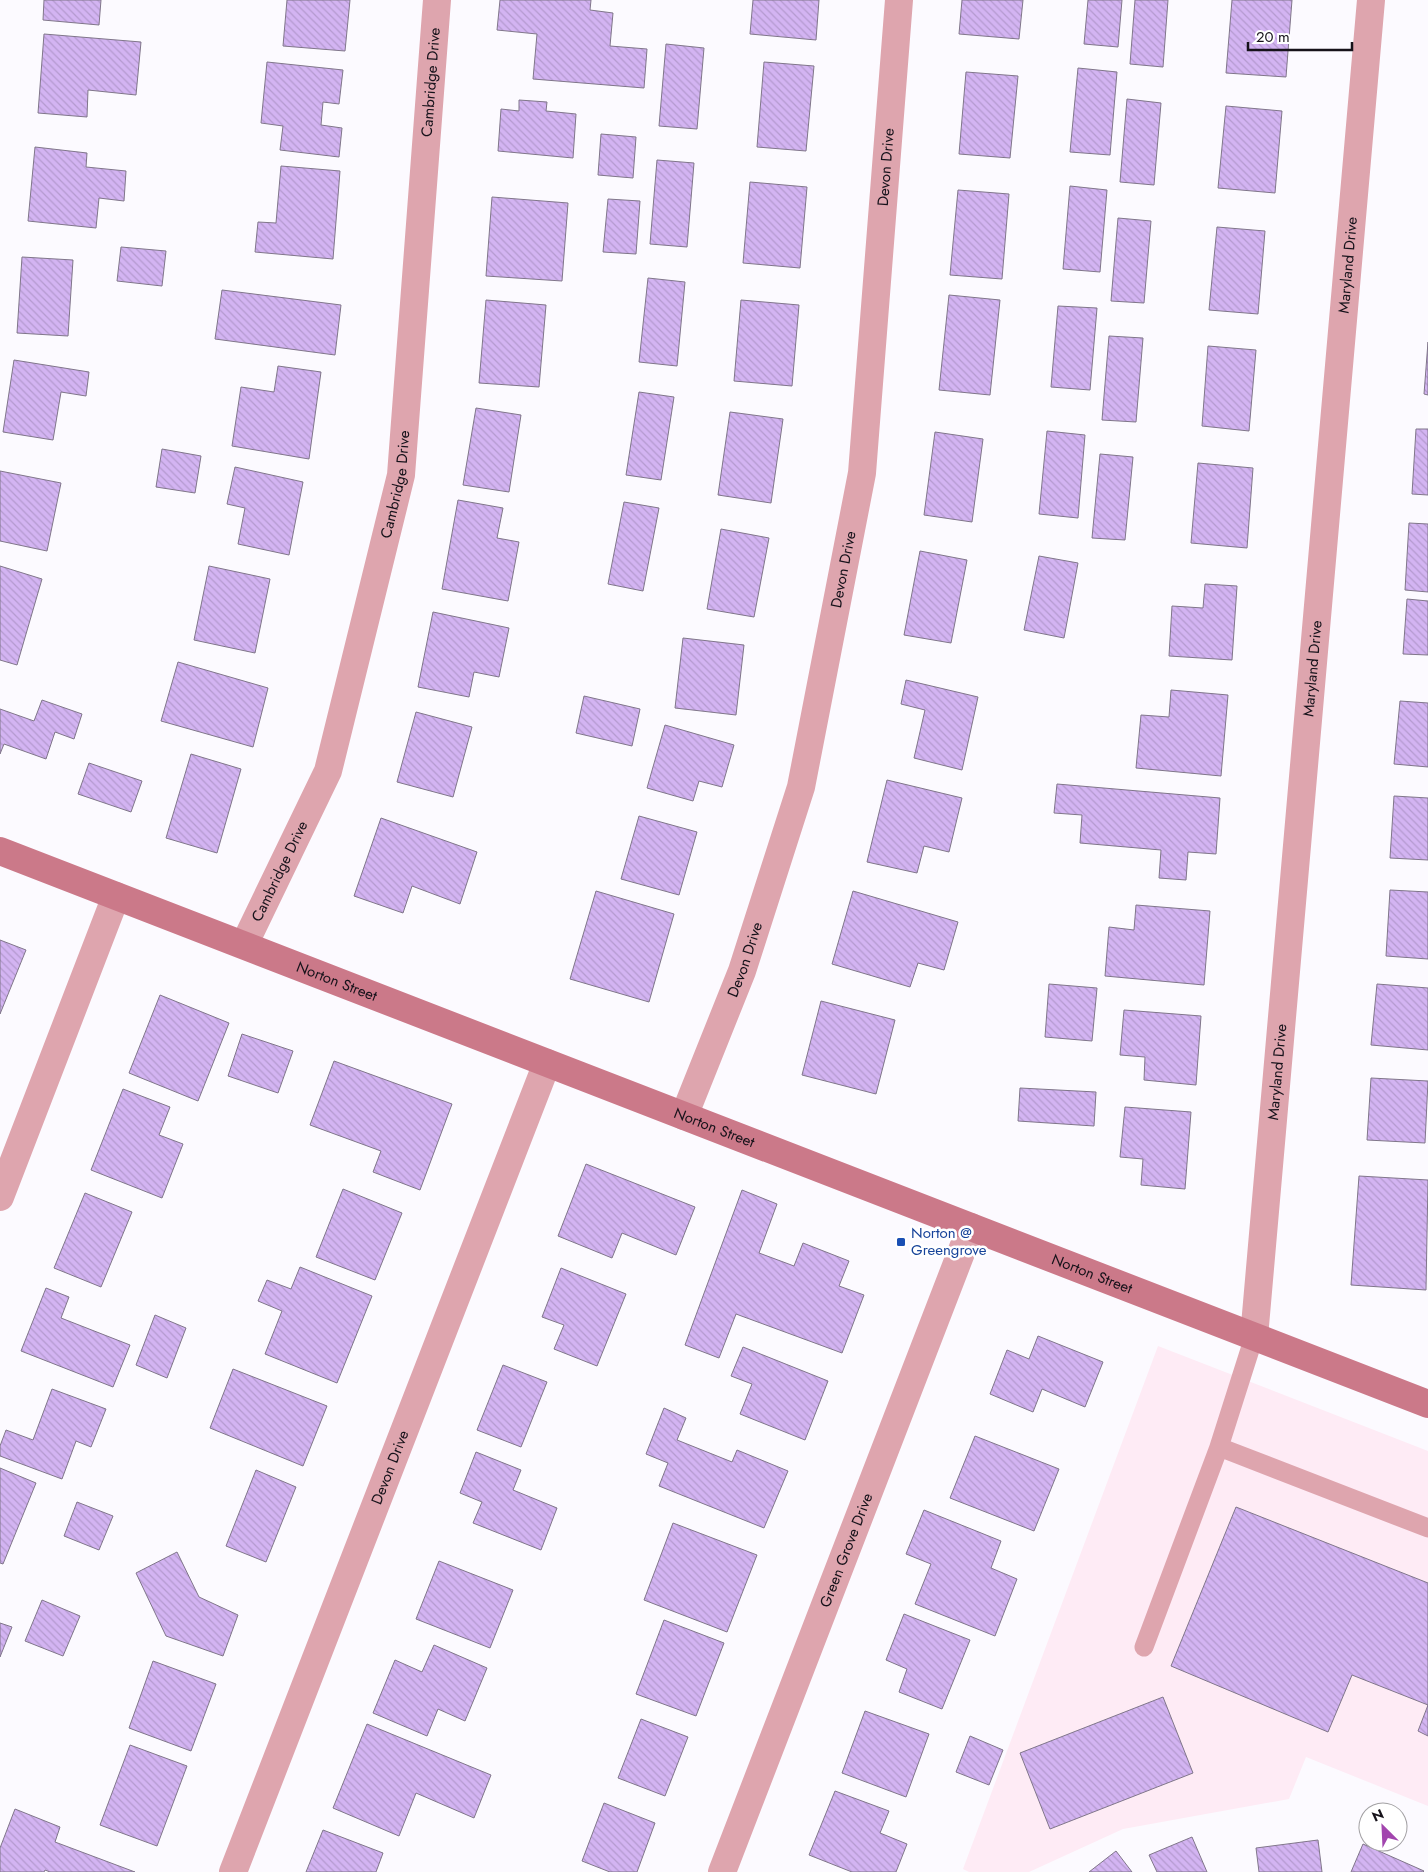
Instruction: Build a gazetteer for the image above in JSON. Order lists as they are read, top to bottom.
{
  "streets": {
    "street": [
      "Cambridge Drive",
      "Devon Drive",
      "Maryland Drive",
      "Norton Street",
      "Green Grove Drive"
    ]
  },
  "crossings": [
    ["Cambridge Drive", "Norton Street"],
    ["Devon Drive", "Norton Street"],
    ["Maryland Drive", "Norton Street"],
    ["Norton Street", "Green Grove Drive"]
  ],
  "places": {
    "transit": ["Norton @ Greengrove"]
  },
  "scale_bar": "20 m",
  "north": "top left"
}
